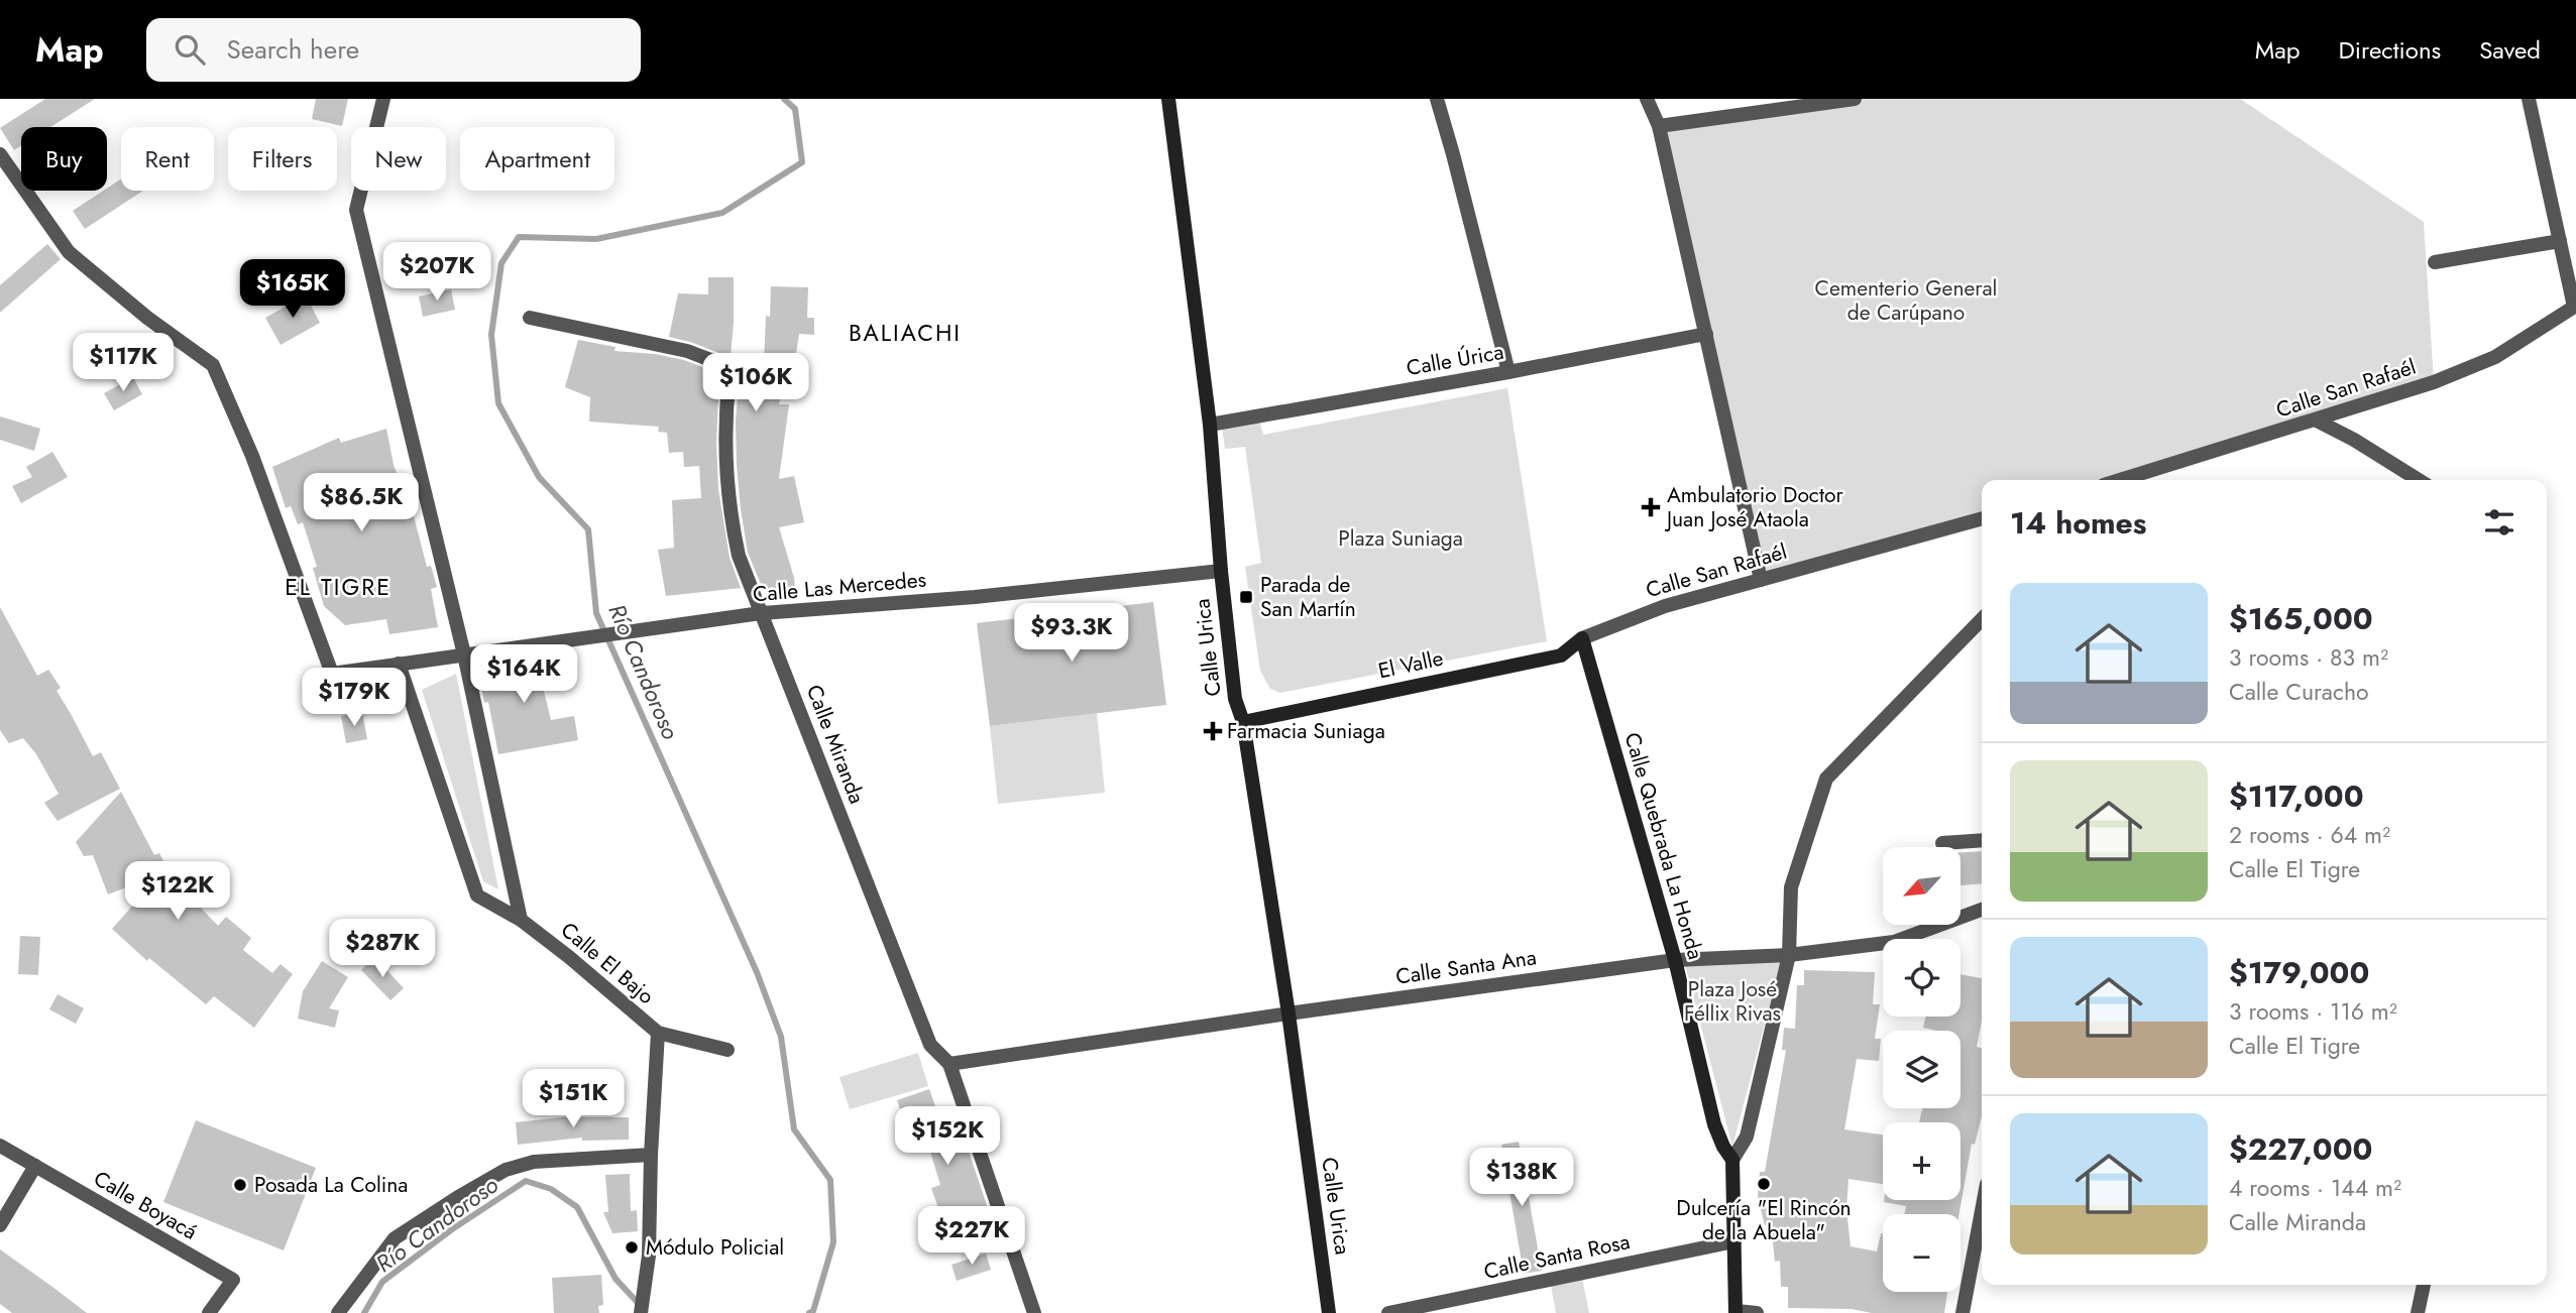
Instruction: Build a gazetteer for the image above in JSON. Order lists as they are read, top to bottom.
{
  "streets": {
    "main road": ["Calle Urica", "El Valle", "Calle Quebrada La Honda"],
    "street": [
      "Calle Úrica",
      "Calle San Rafaél",
      "Calle Las Mercedes",
      "Calle Miranda",
      "Calle El Bajo",
      "Calle Santa Ana",
      "Calle Boyacá",
      "Calle Santa Rosa"
    ]
  },
  "crossings": [
    ["Calle Úrica", "Calle Urica"],
    ["Calle San Rafaél", "El Valle"],
    ["Calle San Rafaél", "Calle Quebrada La Honda"],
    ["Calle Las Mercedes", "Calle Urica"],
    ["Calle Las Mercedes", "Calle Miranda"],
    ["Calle Las Mercedes", "Calle El Bajo"],
    ["Calle Urica", "El Valle"],
    ["Calle Urica", "Calle Santa Ana"],
    ["El Valle", "Calle Quebrada La Honda"],
    ["Calle Miranda", "Calle Santa Ana"],
    ["Calle Quebrada La Honda", "Calle Santa Ana"],
    ["Calle Quebrada La Honda", "Calle Santa Rosa"]
  ],
  "districts": ["BALIACHI", "EL TIGRE"],
  "water": ["Río Candoroso"],
  "parks": ["Cementerio General de Carúpano", "Plaza Suniaga", "Plaza José Féllix Rivas"],
  "places": {
    "health": ["Ambulatorio Doctor Juan José Ataola", "Farmacia Suniaga"],
    "transit": ["Parada de San Martín"],
    "other": ["Dulcería \"El Rincón de la Abuela\"", "Posada La Colina", "Módulo Policial"]
  },
  "north": "bottom left",
  "page": {
    "header": "Map",
    "search": "Search here",
    "nav": ["Map", "Directions", "Saved"],
    "chip": [
      "Buy",
      "Rent",
      "Filters",
      "New",
      "Apartment"
    ],
    "price": [
      "$207K",
      "$165K",
      "$117K",
      "$106K",
      "$86.5K",
      "$93.3K",
      "$164K",
      "$179K",
      "$122K",
      "$287K",
      "$151K",
      "$152K",
      "$138K",
      "$227K"
    ],
    "heading": "14 homes",
    "list": [
      {
        "name": "$165,000",
        "note": "3 rooms · 83 m² · Calle Curacho"
      },
      {
        "name": "$117,000",
        "note": "2 rooms · 64 m² · Calle El Tigre"
      },
      {
        "name": "$179,000",
        "note": "3 rooms · 116 m² · Calle El Tigre"
      },
      {
        "name": "$227,000",
        "note": "4 rooms · 144 m² · Calle Miranda"
      }
    ],
    "map_buttons": ["+", "−"]
  }
}
